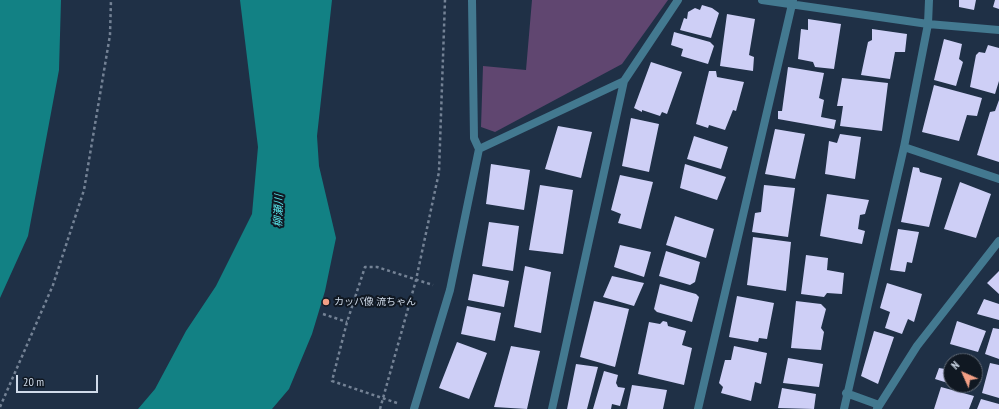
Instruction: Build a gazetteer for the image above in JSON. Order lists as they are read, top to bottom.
{
  "water": ["柳瀬川"],
  "places": ["カッパ像 流ちゃん"],
  "scale_bar": "20 m",
  "north": "top left"
}
